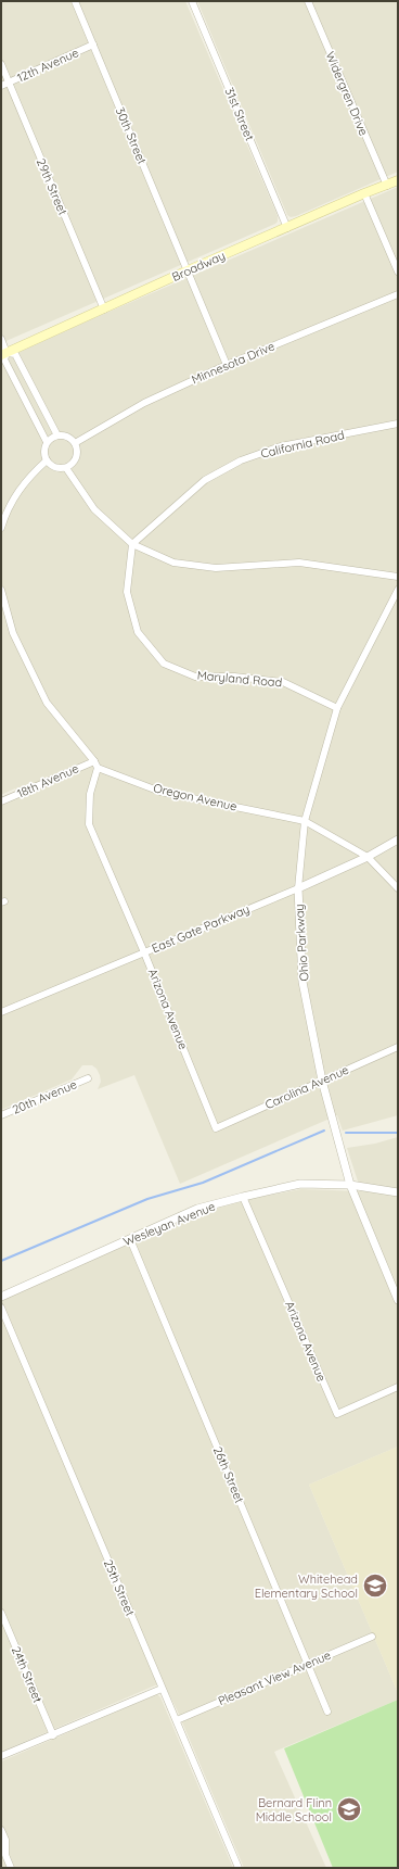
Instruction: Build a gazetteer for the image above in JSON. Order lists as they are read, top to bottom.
{
  "streets": {
    "main road": ["Broadway"],
    "street": [
      "12th Avenue",
      "Widergren Drive",
      "31st Street",
      "30th Street",
      "29th Street",
      "Minnesota Drive",
      "California Road",
      "Maryland Road",
      "18th Avenue",
      "Oregon Avenue",
      "East Gate Parkway",
      "Ohio Parkway",
      "Arizona Avenue",
      "Carolina Avenue",
      "20th Avenue",
      "Wesleyan Avenue",
      "26th Street",
      "25th Street",
      "24th Street",
      "Pleasant View Avenue"
    ]
  },
  "crossings": [
    ["12th Avenue", "30th Street"],
    ["12th Avenue", "29th Street"],
    ["Widergren Drive", "Broadway"],
    ["31st Street", "Broadway"],
    ["30th Street", "Broadway"],
    ["30th Street", "Minnesota Drive"],
    ["29th Street", "Broadway"],
    ["California Road", "Maryland Road"],
    ["Maryland Road", "Ohio Parkway"],
    ["Oregon Avenue", "East Gate Parkway"],
    ["Oregon Avenue", "Ohio Parkway"],
    ["Oregon Avenue", "Arizona Avenue"],
    ["East Gate Parkway", "Ohio Parkway"],
    ["East Gate Parkway", "Arizona Avenue"],
    ["Ohio Parkway", "Carolina Avenue"],
    ["Ohio Parkway", "Wesleyan Avenue"],
    ["Arizona Avenue", "Carolina Avenue"],
    ["Arizona Avenue", "Wesleyan Avenue"],
    ["Wesleyan Avenue", "26th Street"],
    ["26th Street", "Pleasant View Avenue"],
    ["25th Street", "Pleasant View Avenue"]
  ],
  "places": {
    "school or university": ["Whitehead Elementary School", "Bernard Flinn Middle School"]
  }
}
